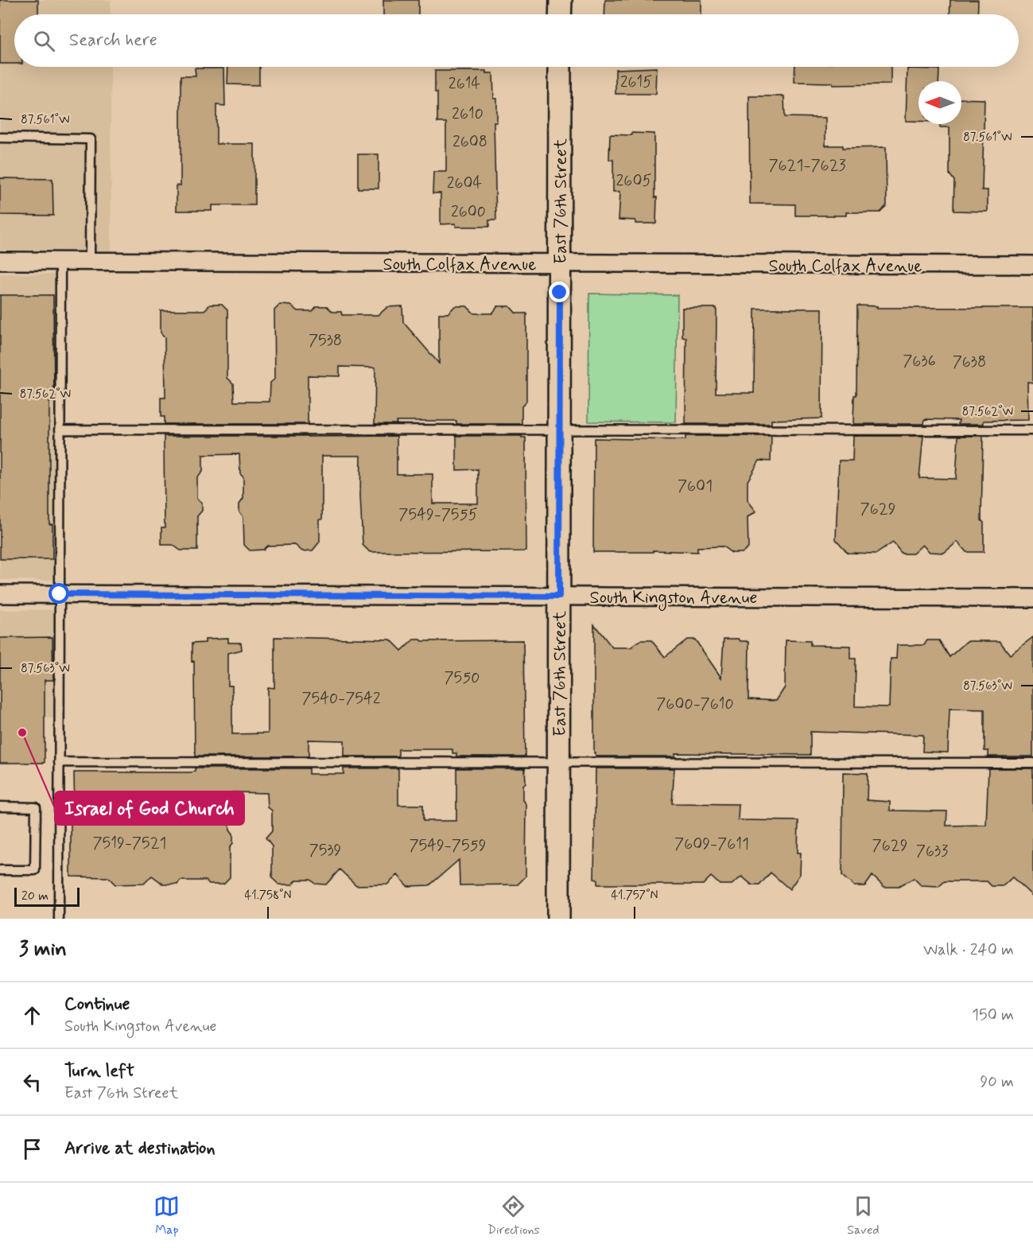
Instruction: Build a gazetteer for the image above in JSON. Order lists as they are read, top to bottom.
{
  "streets": {
    "street": ["East 76th Street", "South Colfax Avenue", "South Kingston Avenue"]
  },
  "crossings": [
    ["East 76th Street", "South Colfax Avenue"],
    ["East 76th Street", "South Kingston Avenue"]
  ],
  "places": ["Israel of God Church"],
  "house_numbers": [
    "2615",
    "2614",
    "2610",
    "2608",
    "7621-7623",
    "2605",
    "2604",
    "2600",
    "7538",
    "7636",
    "7638",
    "7601",
    "7629",
    "7549-7555",
    "7550",
    "7540-7542",
    "7600-7610",
    "7519-7521",
    "7609-7611",
    "7549-7559",
    "7629",
    "7539",
    "7633"
  ],
  "scale_bar": "20 m",
  "north": "left",
  "page": {
    "search": "Search here",
    "scale": "20 m",
    "heading": ["3 min", "Walk · 240 m"],
    "list": [
      ["Continue", "South Kingston Avenue", "150 m"],
      ["Turn left", "East 76th Street", "90 m"],
      "Arrive at destination"
    ],
    "nav": ["Map", "Directions", "Saved"]
  },
  "coordinates": [
    "87.561°W",
    "87.562°W",
    "87.563°W",
    "41.758°N",
    "41.757°N"
  ]
}
